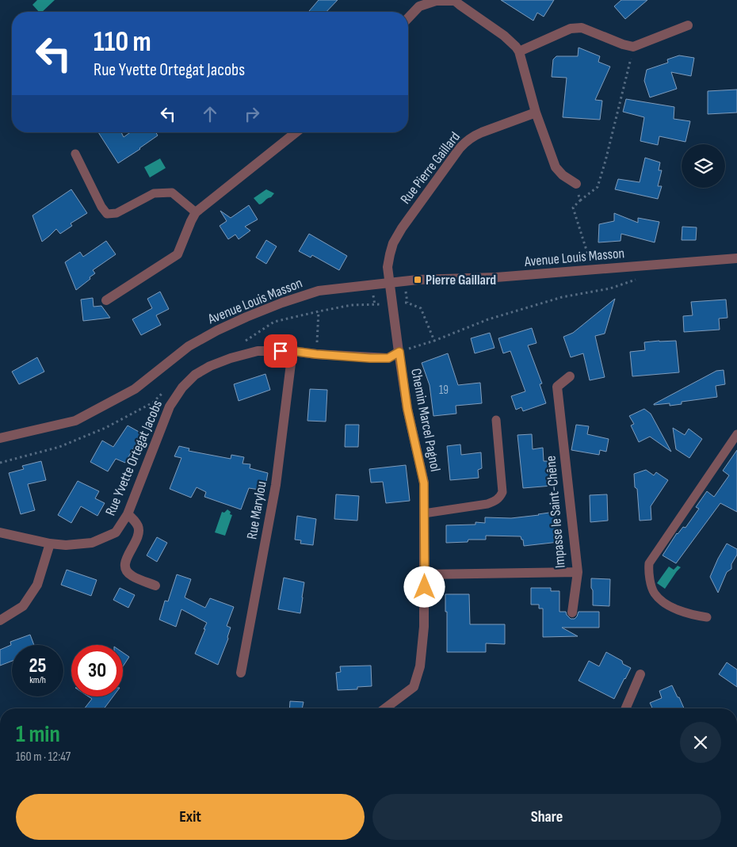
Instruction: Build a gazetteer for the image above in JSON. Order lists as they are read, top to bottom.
{
  "streets": {
    "street": [
      "Rue Pierre Gaillard",
      "Avenue Louis Masson",
      "Chemin Marcel Pagnol",
      "Rue Yvette Ortegat Jacobs",
      "Rue Marylou",
      "Impasse le Saint-Chêne"
    ]
  },
  "crossings": [
    ["Rue Pierre Gaillard", "Avenue Louis Masson"],
    ["Chemin Marcel Pagnol", "Rue Yvette Ortegat Jacobs"],
    ["Chemin Marcel Pagnol", "Impasse le Saint-Chêne"],
    ["Rue Yvette Ortegat Jacobs", "Rue Marylou"]
  ],
  "places": {
    "transit": ["Pierre Gaillard"]
  },
  "house_numbers": ["19"],
  "page": {
    "turn": ["110 m", "Rue Yvette Ortegat Jacobs"],
    "speed": "25 km/h",
    "limit": "30",
    "heading": ["1 min", "160 m · 12:47"],
    "buttons": ["Exit", "Share"]
  }
}
